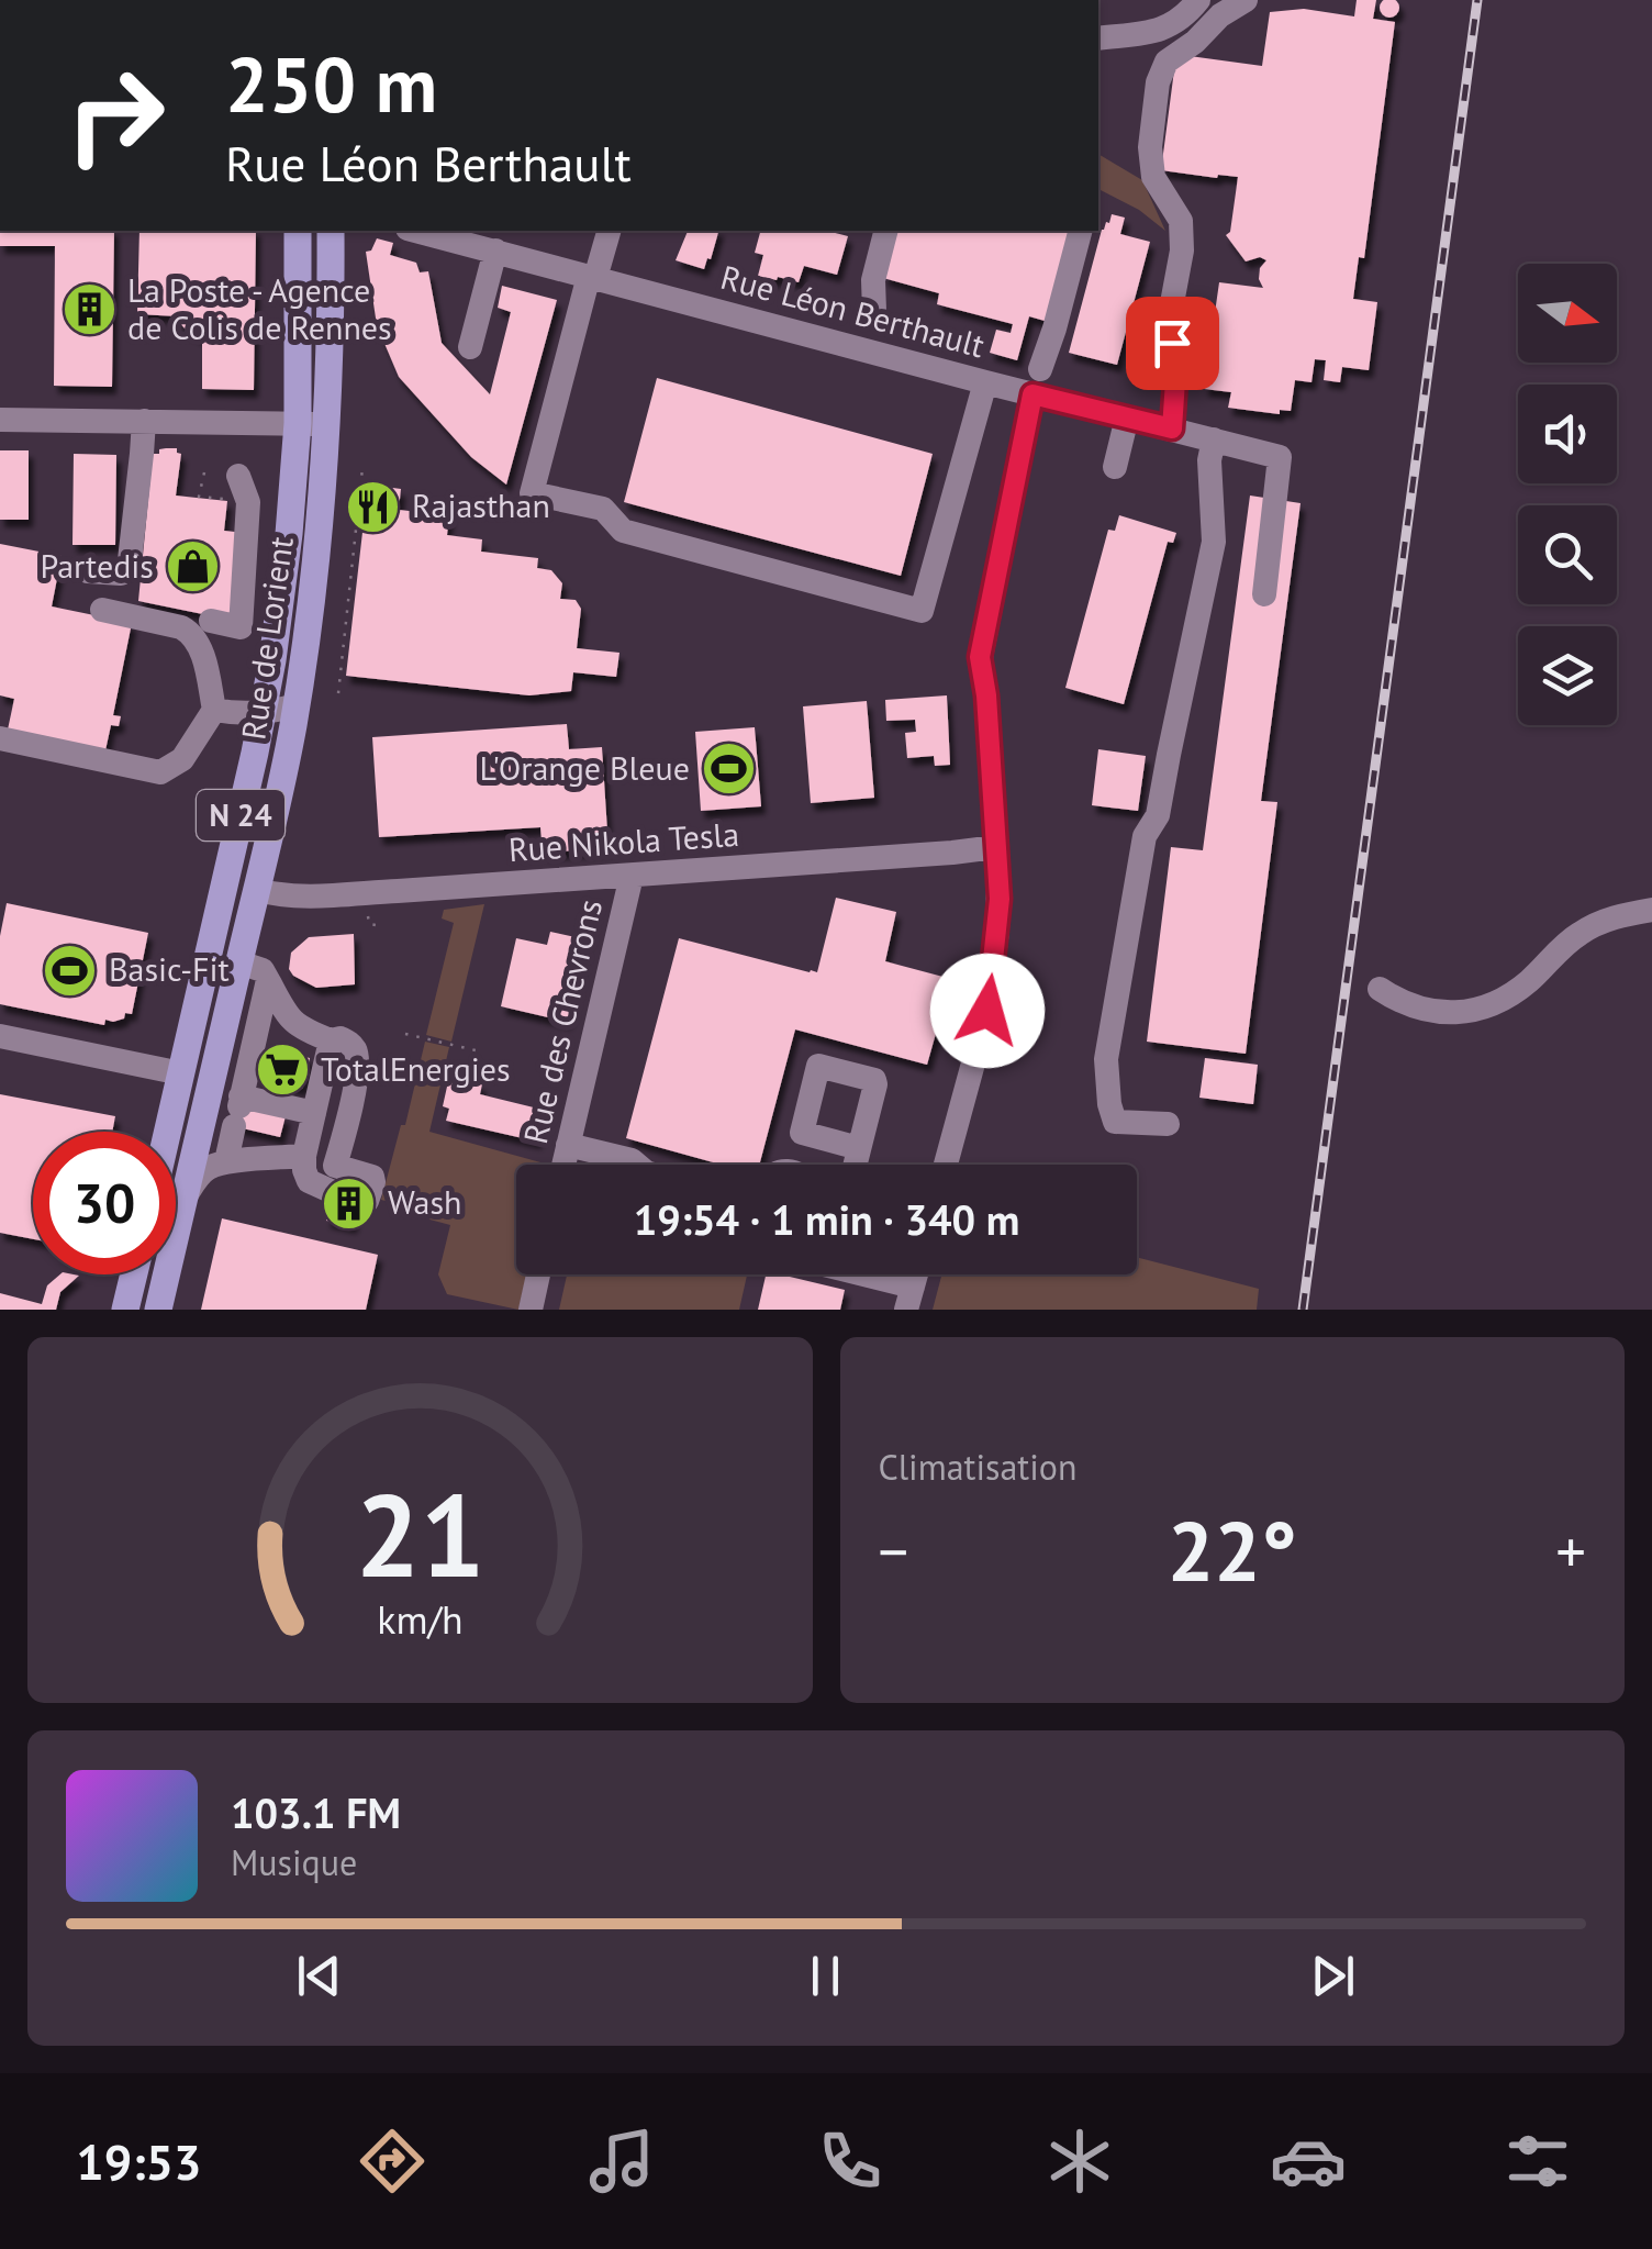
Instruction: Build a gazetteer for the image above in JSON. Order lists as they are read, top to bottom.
{
  "streets": {
    "main road": ["Rue de Lorient", "N 24"],
    "street": ["Rue Léon Berthault", "Rue Nikola Tesla", "Rue des Chevrons"]
  },
  "crossings": [
    ["Rue de Lorient", "Rue Nikola Tesla"],
    ["Rue Nikola Tesla", "Rue des Chevrons"]
  ],
  "places": {
    "building": ["La Poste - Agence de Colis de Rennes", "Wash"],
    "restaurant": ["Rajasthan"],
    "shop": ["Partedis"],
    "sports": ["L'Orange Bleue", "Basic-Fit"],
    "supermarket": ["TotalEnergies"]
  },
  "north": "right",
  "page": {
    "turn": ["250 m", "Rue Léon Berthault"],
    "limit": "30",
    "trip": "19:54 · 1 min · 340 m",
    "tile": "Climatisation",
    "heat": ["−", "22°", "+"],
    "song": ["103.1 FM", "Musique"],
    "tabs": "19:53",
    "gauge": ["21", "km/h"]
  }
}
